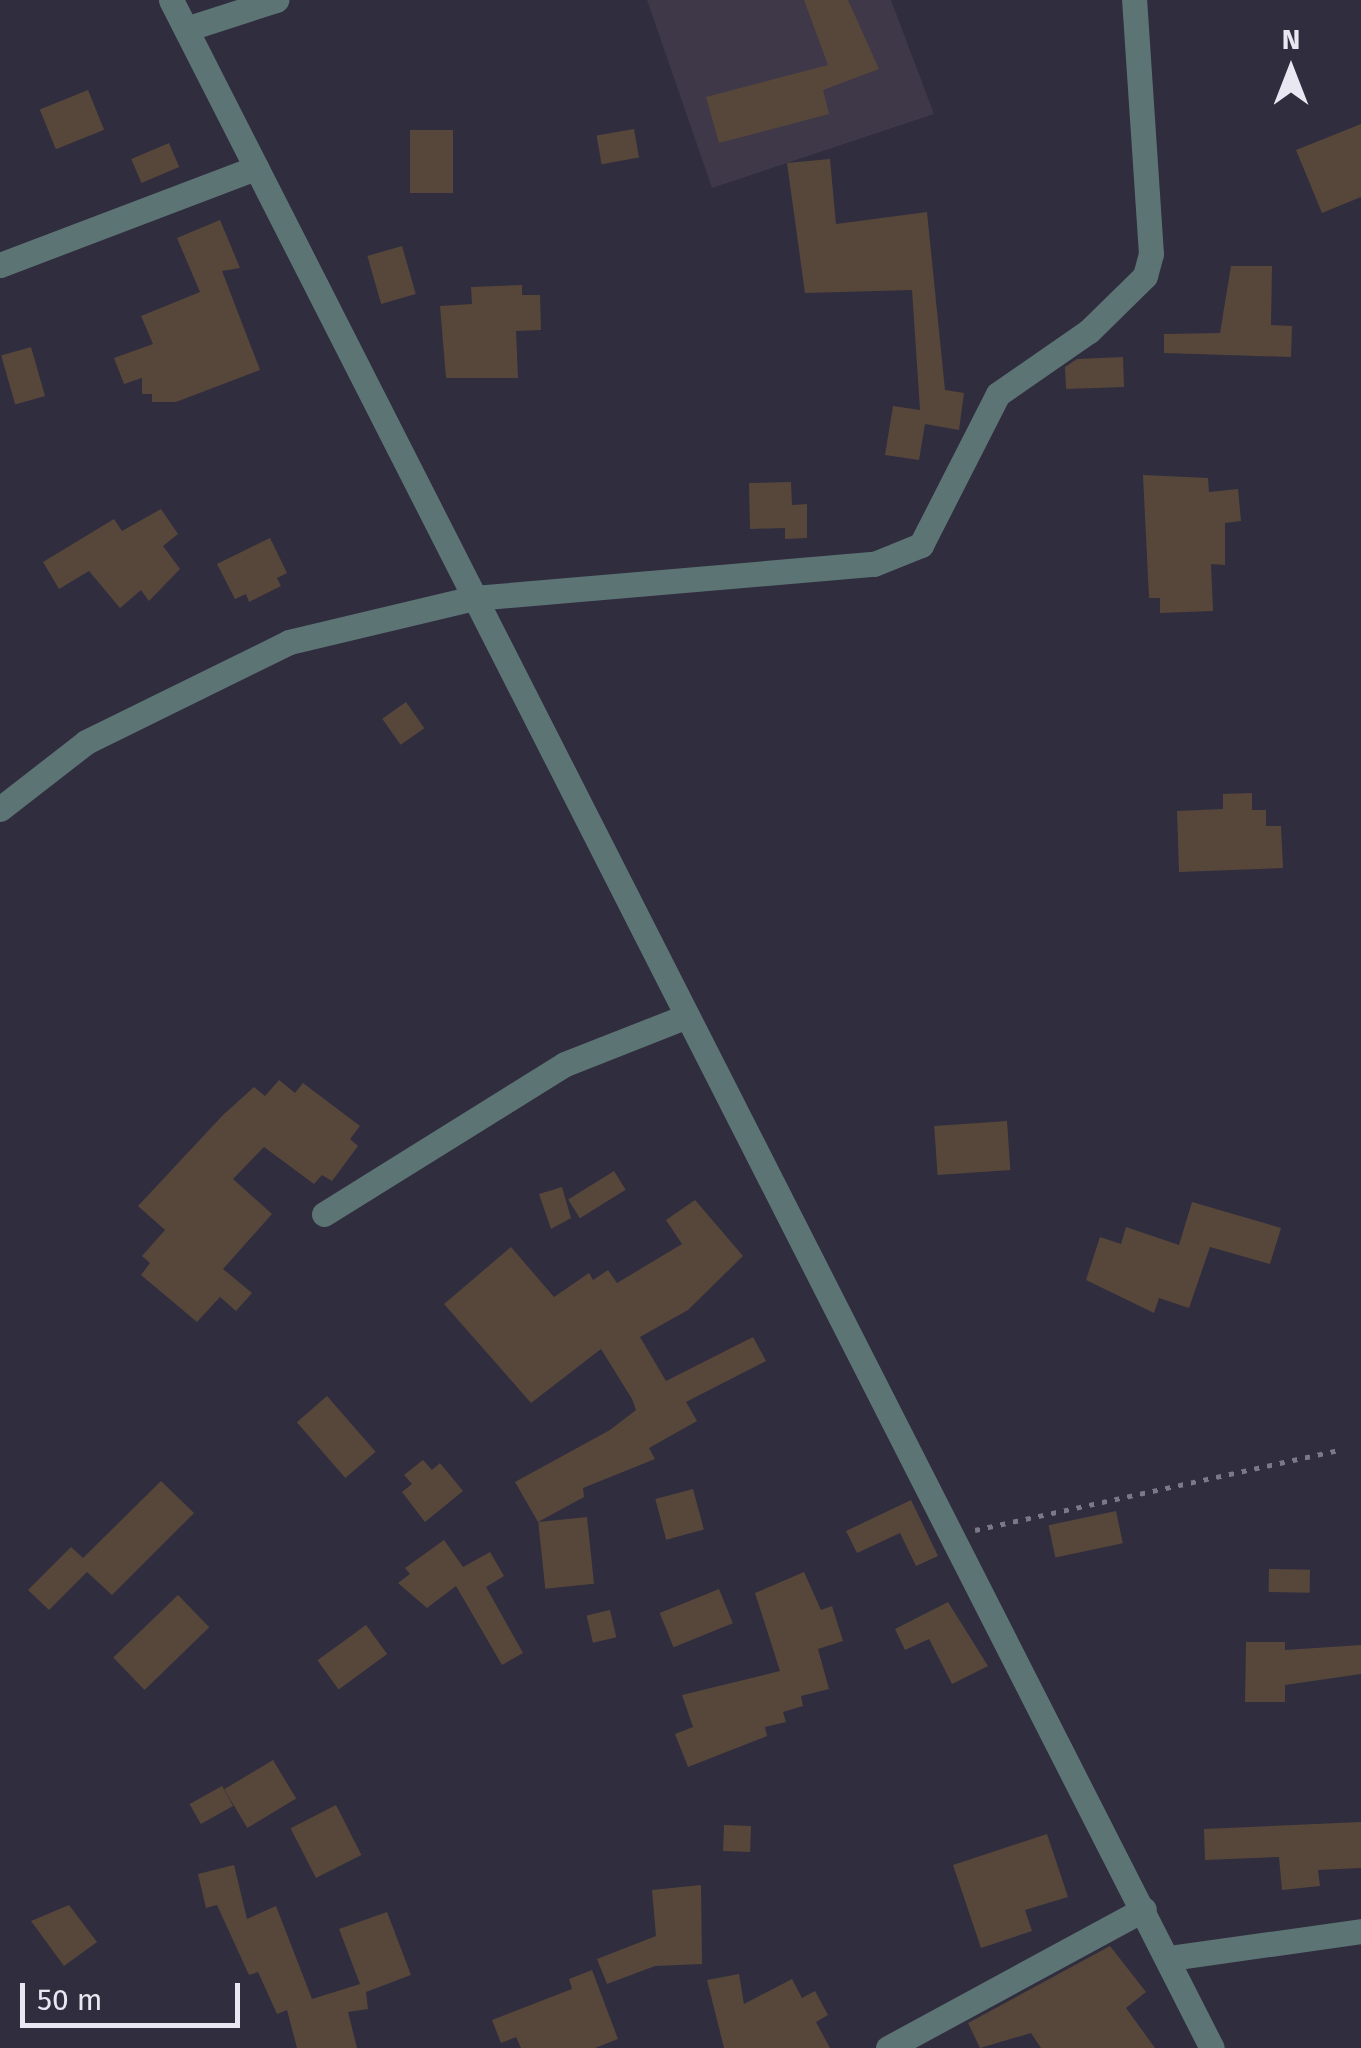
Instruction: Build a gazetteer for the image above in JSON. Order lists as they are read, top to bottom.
{
  "scale_bar": "50 m",
  "north": "top"
}
